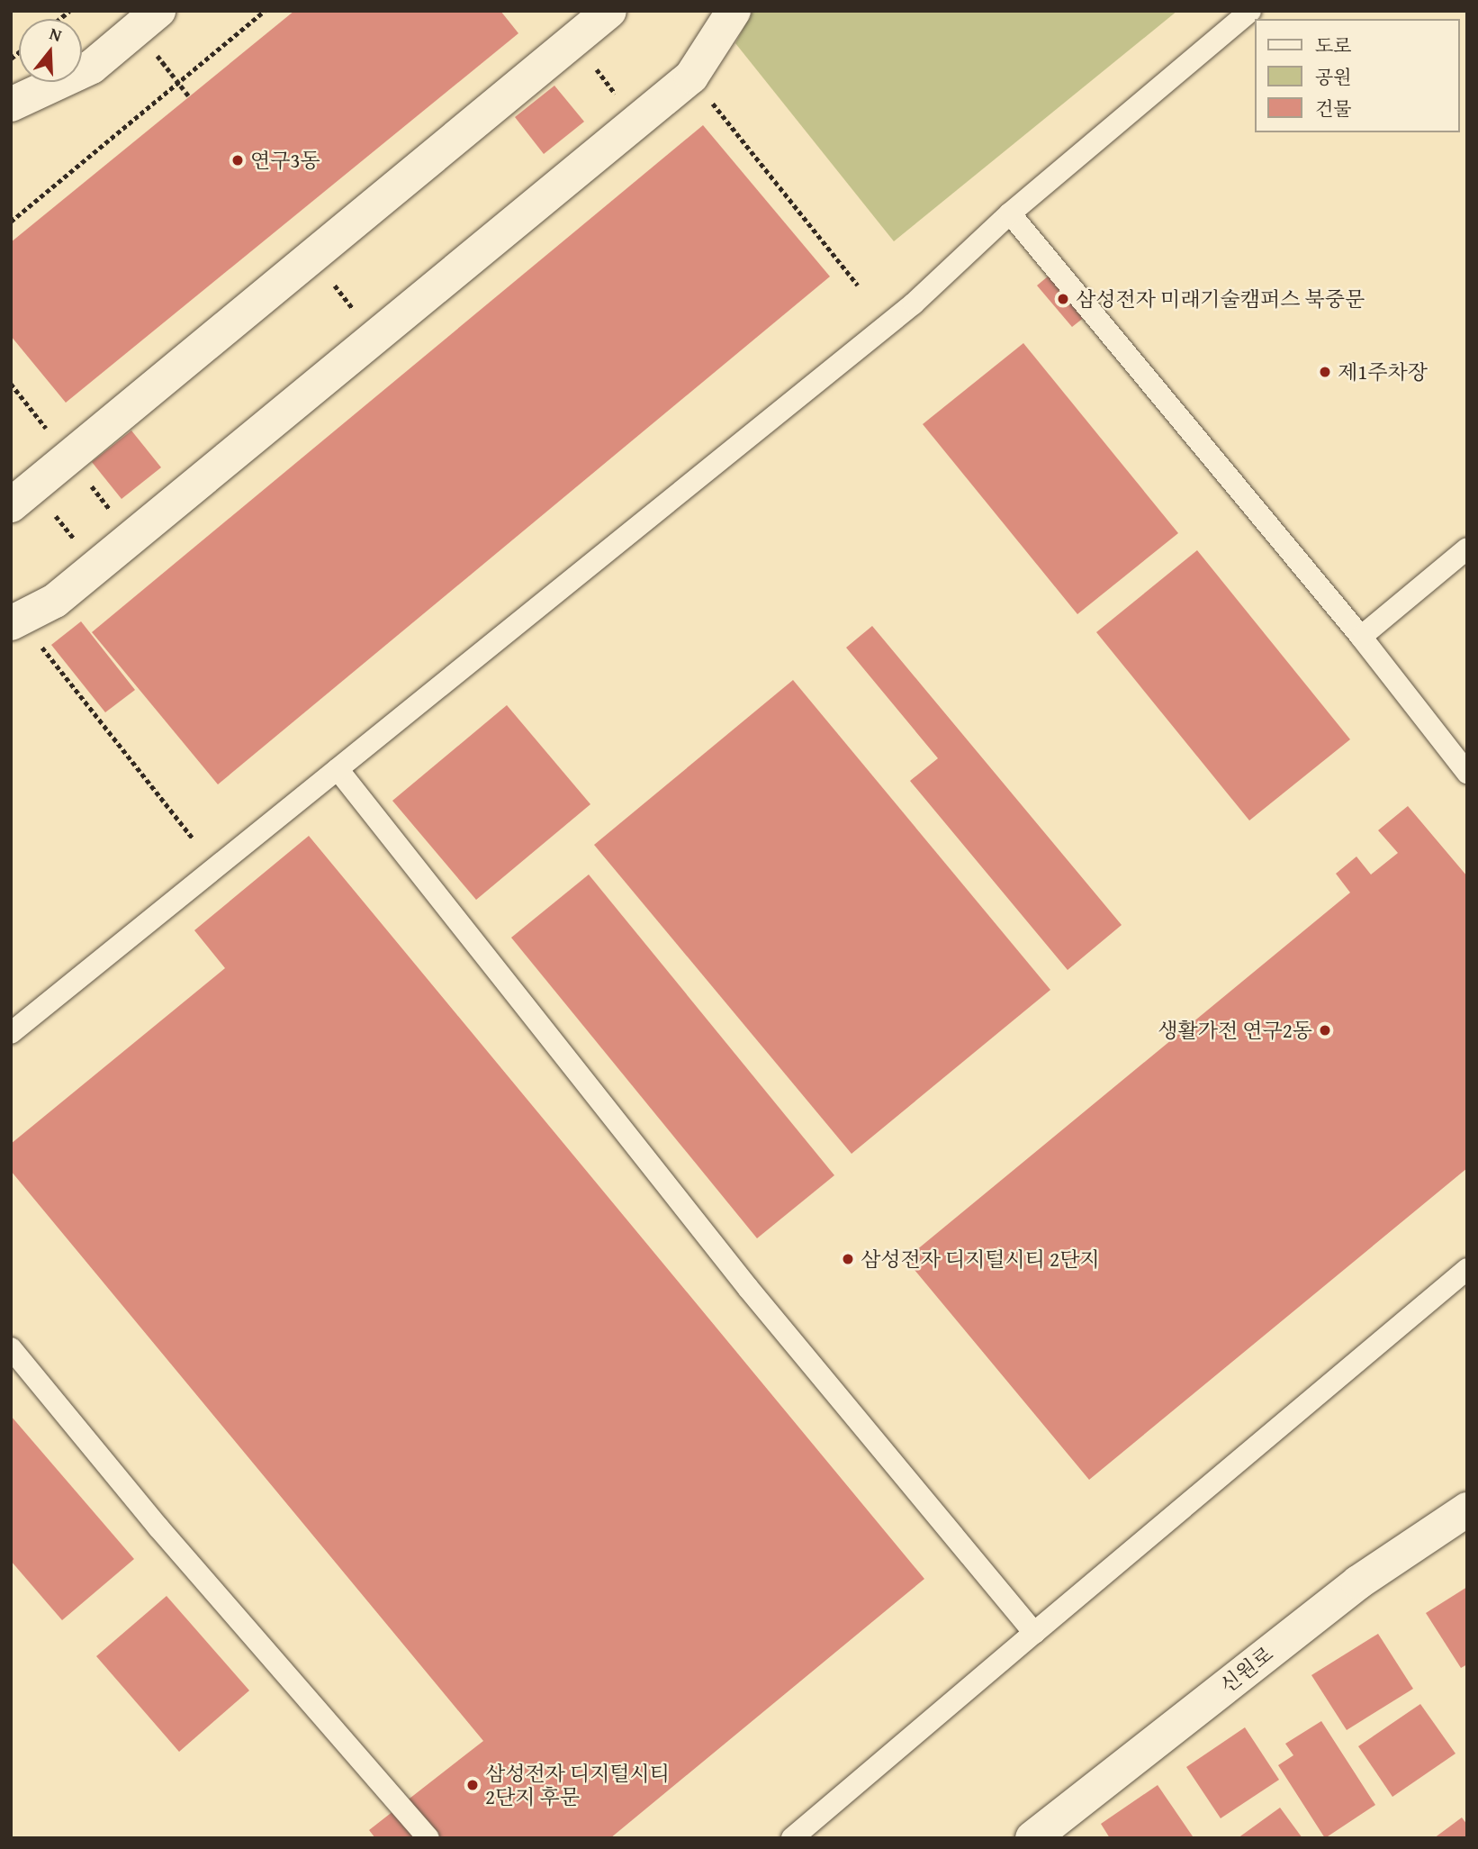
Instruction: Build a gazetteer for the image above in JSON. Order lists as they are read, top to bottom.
{
  "streets": {
    "street": ["신원로"]
  },
  "places": [
    "연구3동",
    "삼성전자 미래기술캠퍼스 북중문",
    "제1주차장",
    "생활가전 연구2동",
    "삼성전자 디지털시티 2단지",
    "삼성전자 디지털시티 2단지 후문"
  ],
  "legend": ["도로", "공원", "건물"],
  "north": "top"
}
